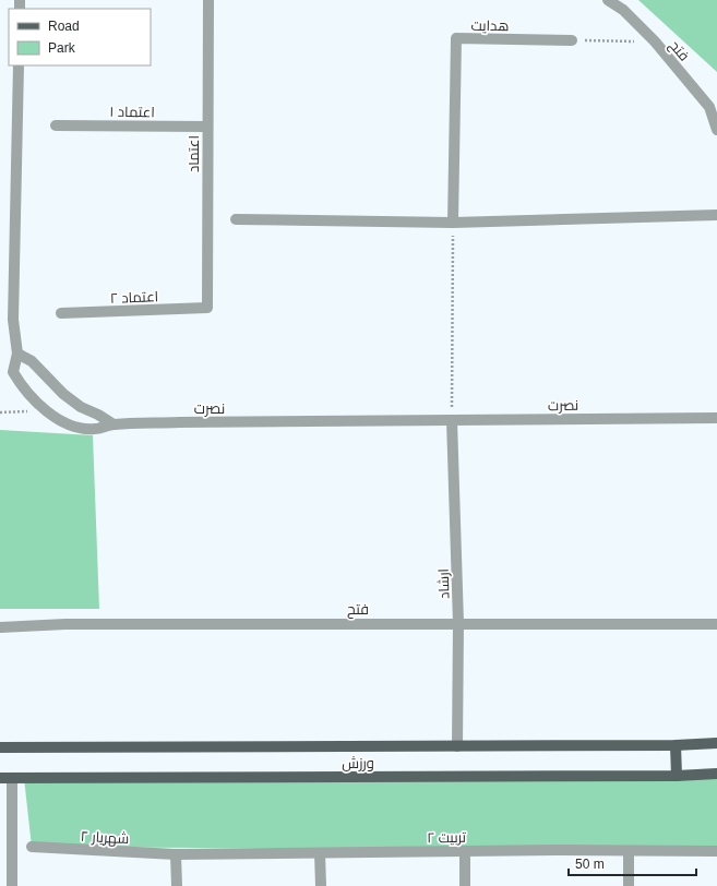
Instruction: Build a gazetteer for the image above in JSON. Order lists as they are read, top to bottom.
{
  "streets": {
    "main road": ["ورزش"],
    "street": [
      "هدایت",
      "فتح",
      "اعتماد ۱",
      "اعتماد",
      "اعتماد ۲",
      "نصرت",
      "ارشاد",
      "شهریار ۲",
      "تربیت ۲"
    ]
  },
  "crossings": [
    ["فتح", "ارشاد"],
    ["اعتماد ۱", "اعتماد"],
    ["اعتماد", "اعتماد ۲"],
    ["نصرت", "ارشاد"],
    ["ارشاد", "ورزش"],
    ["شهریار ۲", "تربیت ۲"]
  ],
  "legend": ["Road", "Park"],
  "scale_bar": "50 m"
}
